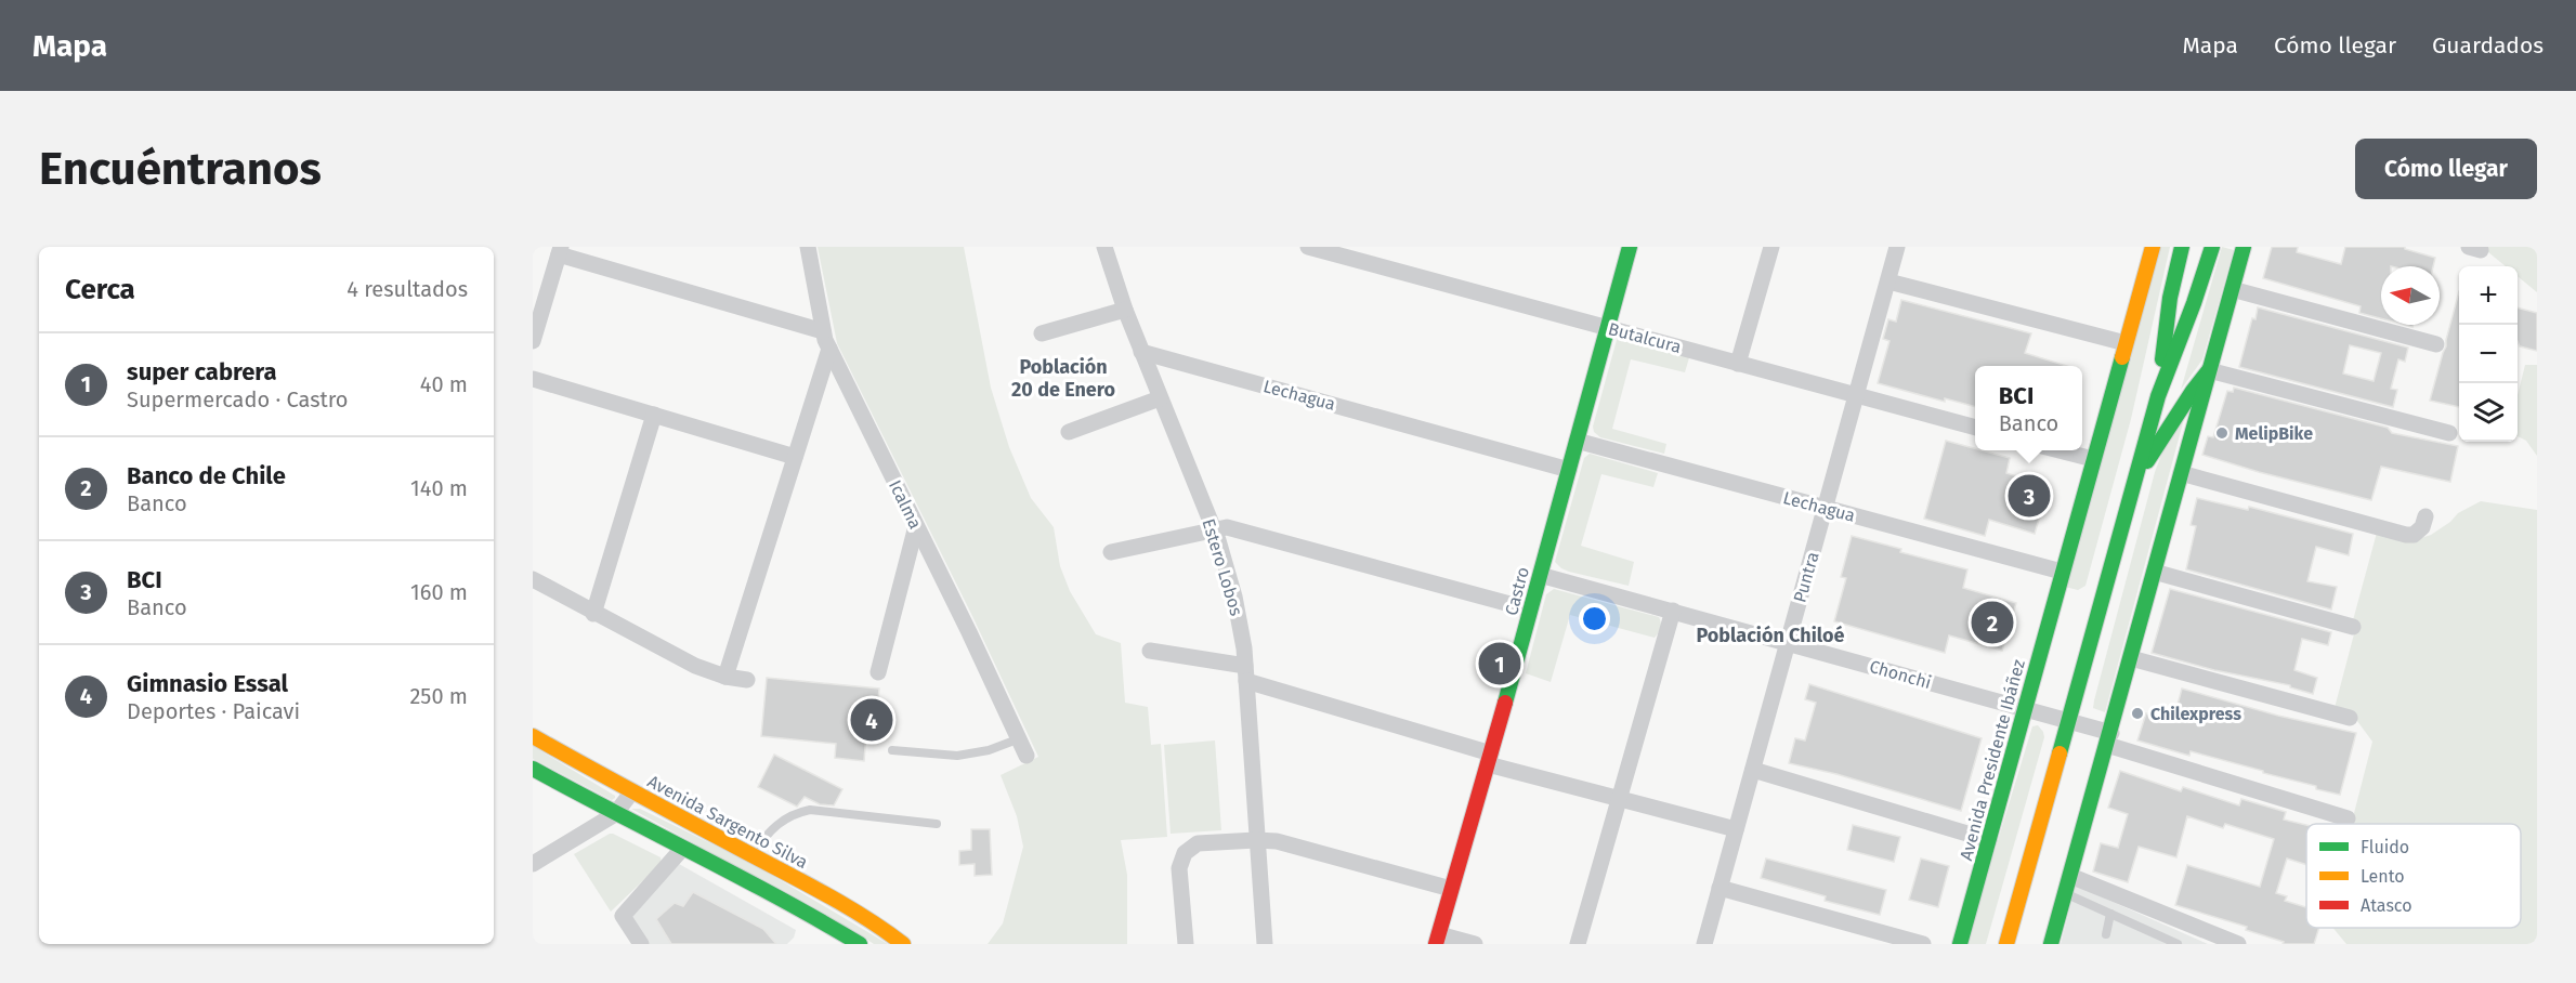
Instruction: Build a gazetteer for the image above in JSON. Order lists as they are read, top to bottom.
{
  "streets": {
    "street": [
      "Butalcura",
      "Lechagua",
      "Icalma",
      "Estero Lobos",
      "Puntra",
      "Castro",
      "Chonchi",
      "Avenida Presidente Ibáñez",
      "Avenida Sargento Silva"
    ]
  },
  "crossings": [
    ["Butalcura", "Puntra"],
    ["Butalcura", "Castro"],
    ["Lechagua", "Estero Lobos"],
    ["Lechagua", "Puntra"],
    ["Lechagua", "Castro"],
    ["Lechagua", "Avenida Presidente Ibáñez"],
    ["Puntra", "Chonchi"],
    ["Castro", "Chonchi"],
    ["Chonchi", "Avenida Presidente Ibáñez"]
  ],
  "districts": ["Población 20 de Enero", "Población Chiloé"],
  "places": ["MelipBike", "Chilexpress"],
  "legend": ["Fluido", "Lento", "Atasco"],
  "north": "left",
  "page": {
    "header": "Mapa",
    "nav": ["Mapa", "Cómo llegar", "Guardados"],
    "buttons": "Cómo llegar",
    "title": "Encuéntranos",
    "heading": ["Cerca", "4 resultados"],
    "map_buttons": ["+", "−"],
    "list": [
      {
        "mark": "1",
        "name": "super cabrera",
        "note": "Supermercado · Castro",
        "value": "40 m"
      },
      {
        "mark": "2",
        "name": "Banco de Chile",
        "note": "Banco",
        "value": "140 m"
      },
      {
        "mark": "3",
        "name": "BCI",
        "note": "Banco",
        "value": "160 m"
      },
      {
        "mark": "4",
        "name": "Gimnasio Essal",
        "note": "Deportes · Paicavi",
        "value": "250 m"
      }
    ],
    "popup": ["BCI", "Banco"],
    "pins": [
      "3",
      "2",
      "1",
      "4"
    ]
  }
}
